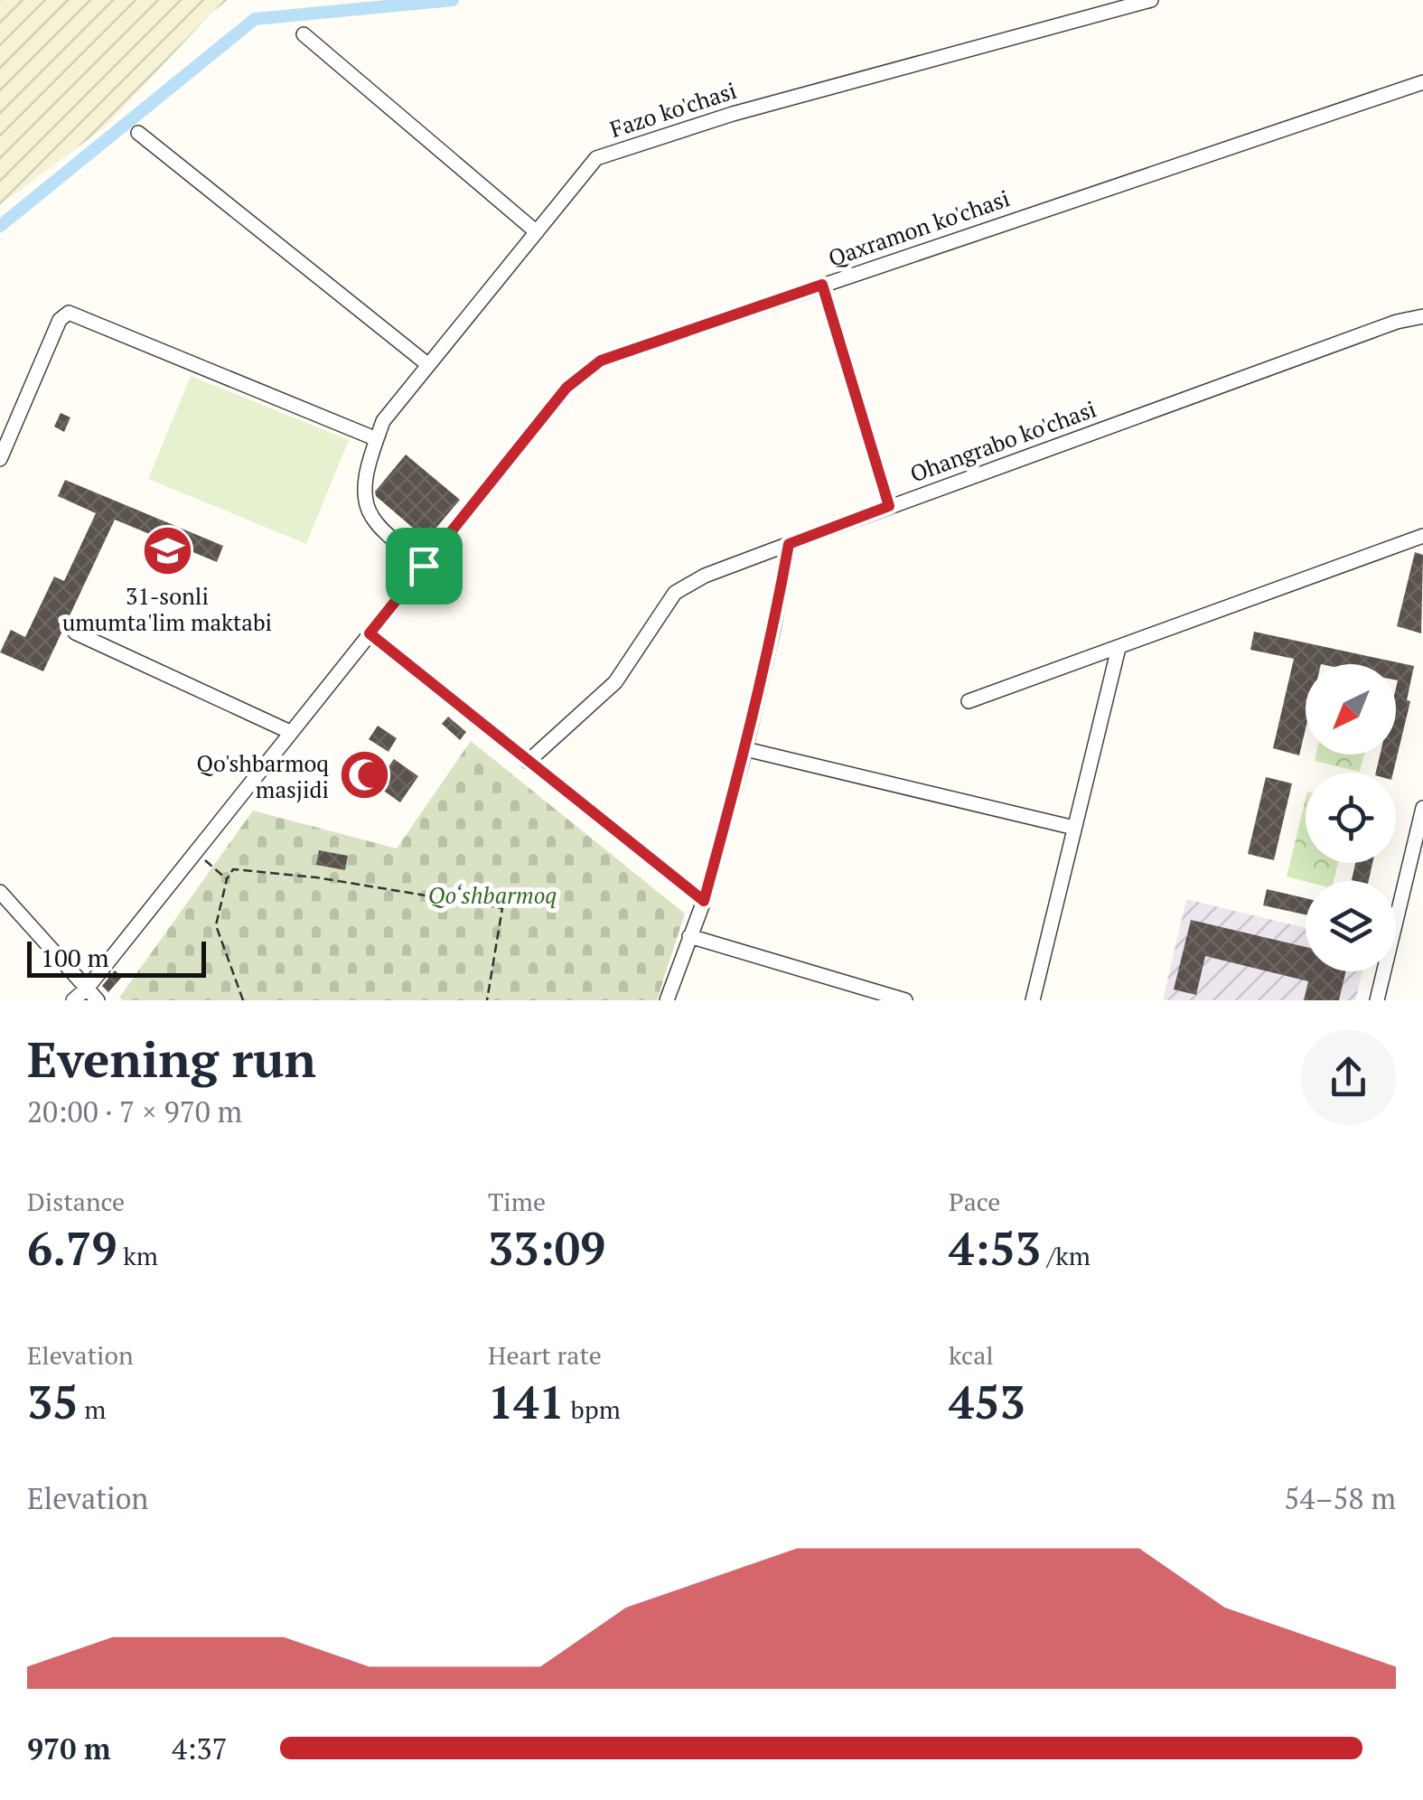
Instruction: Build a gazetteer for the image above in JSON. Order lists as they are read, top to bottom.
{
  "streets": {
    "street": ["Fazo ko'chasi", "Qaxramon ko'chasi", "Ohangrabo ko'chasi"]
  },
  "crossings": [
    ["Fazo ko'chasi", "Qaxramon ko'chasi"]
  ],
  "parks": ["Qo‘shbarmoq"],
  "places": {
    "school or university": ["31-sonli umumta'lim maktabi"],
    "mosque": ["Qo'shbarmoq masjidi"]
  },
  "scale_bar": "100 m",
  "north": "bottom left",
  "page": {
    "scale": "100 m",
    "heading": ["Evening run", "20:00 · 7 × 970 m"],
    "stats": [
      ["Distance", "6.79 km"],
      ["Time", "33:09"],
      ["Pace", "4:53 /km"],
      ["Elevation", "35 m"],
      ["Heart rate", "141 bpm"],
      ["kcal", "453"]
    ],
    "chart": ["Elevation", "54–58 m"],
    "list": [
      {
        "name": "970 m",
        "note": "4:37"
      }
    ]
  }
}
